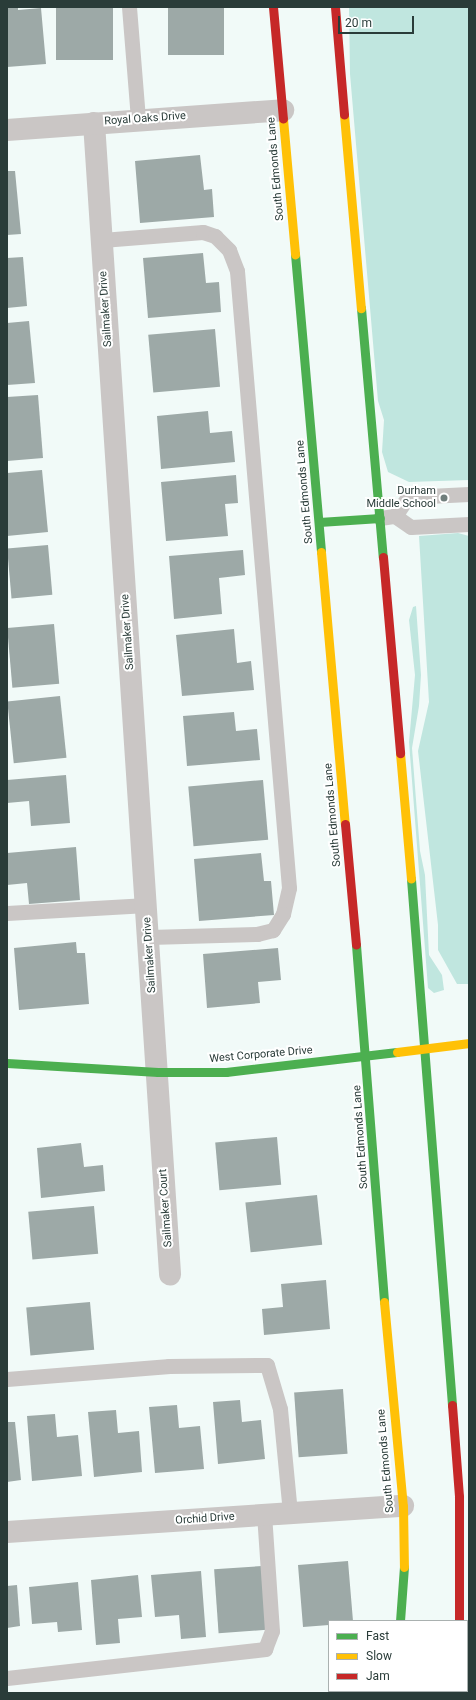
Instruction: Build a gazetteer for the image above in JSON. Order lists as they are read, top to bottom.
{
  "streets": {
    "main road": ["South Edmonds Lane", "West Corporate Drive"],
    "street": [
      "Royal Oaks Drive",
      "Sailmaker Drive",
      "Sailmaker Court",
      "Orchid Drive"
    ]
  },
  "crossings": [
    ["Royal Oaks Drive", "South Edmonds Lane"],
    ["Royal Oaks Drive", "Sailmaker Drive"],
    ["South Edmonds Lane", "West Corporate Drive"],
    ["South Edmonds Lane", "Orchid Drive"],
    ["Sailmaker Drive", "West Corporate Drive"],
    ["Sailmaker Drive", "Sailmaker Court"]
  ],
  "places": ["Durham Middle School"],
  "legend": ["Fast", "Slow", "Jam"],
  "scale_bar": "20 m"
}
